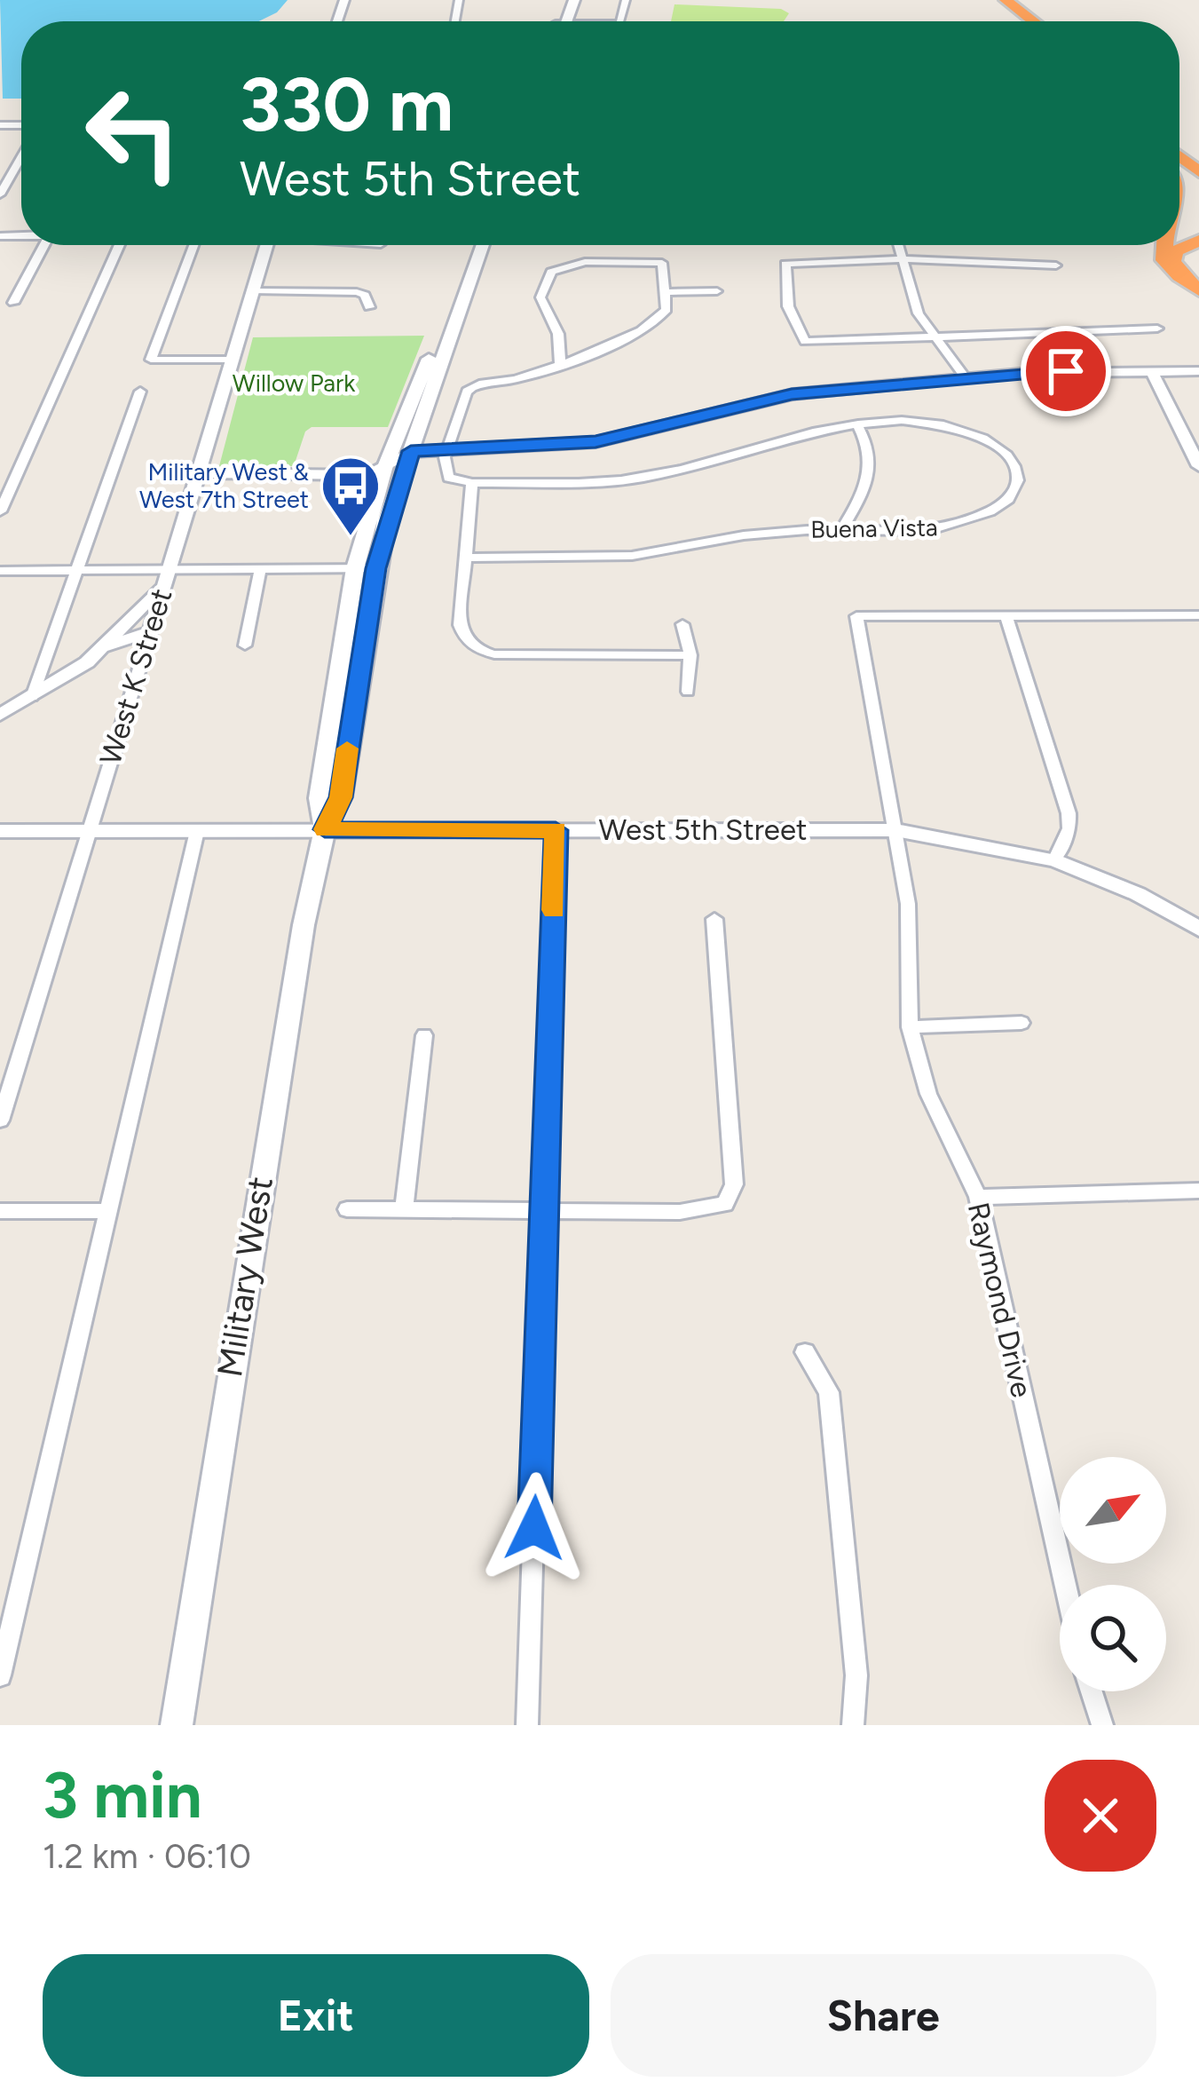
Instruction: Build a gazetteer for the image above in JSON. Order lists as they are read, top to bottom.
{
  "streets": {
    "main road": ["Military West"],
    "street": [
      "Buena Vista",
      "West K Street",
      "West 5th Street",
      "Raymond Drive"
    ]
  },
  "crossings": [
    ["West K Street", "West 5th Street"],
    ["West 5th Street", "Military West"],
    ["West 5th Street", "Raymond Drive"]
  ],
  "parks": ["Willow Park"],
  "places": {
    "bus stop": ["Military West & West 7th Street"]
  },
  "north": "top right",
  "page": {
    "turn": ["330 m", "West 5th Street"],
    "heading": ["3 min", "1.2 km · 06:10"],
    "buttons": ["Exit", "Share"]
  }
}
